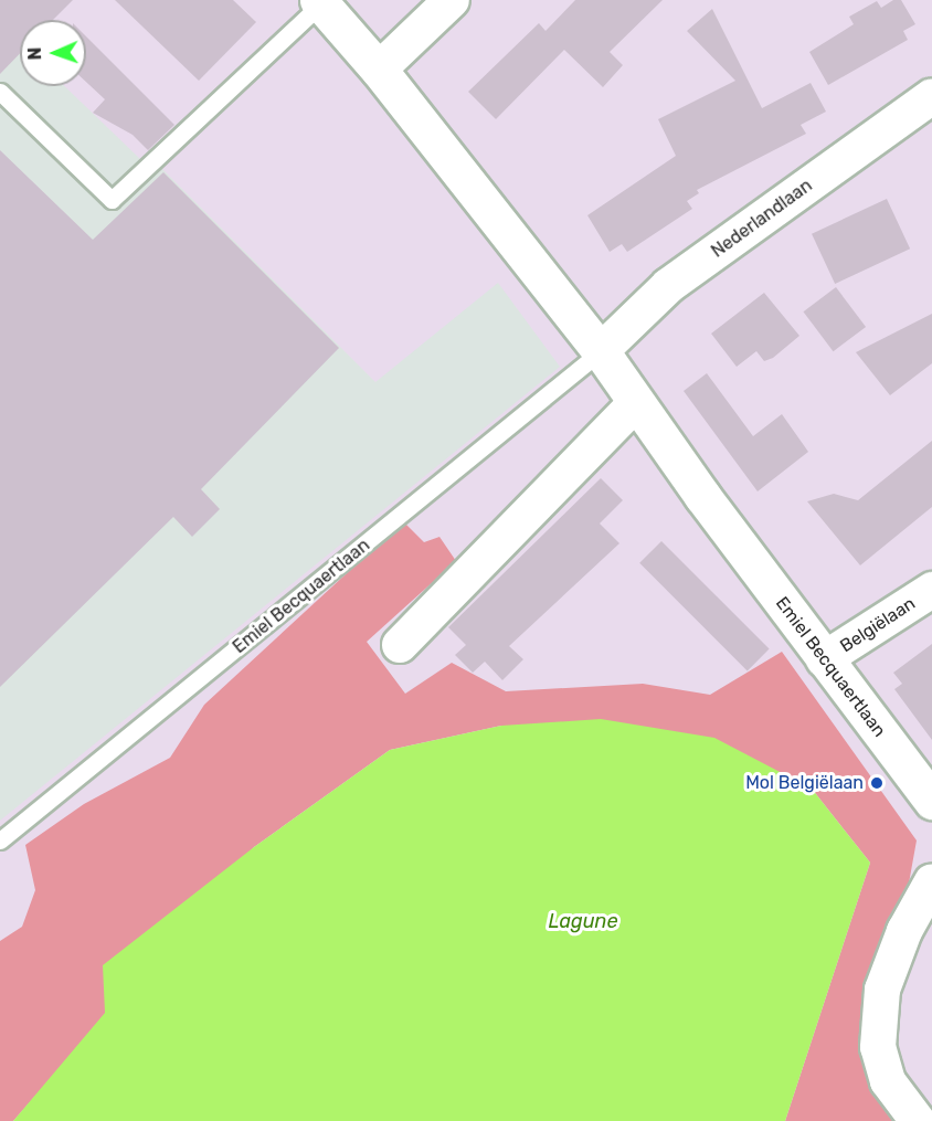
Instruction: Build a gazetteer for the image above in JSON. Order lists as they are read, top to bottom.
{
  "streets": {
    "street": ["Nederlandlaan", "Emiel Becquaertlaan", "Belgiëlaan"]
  },
  "crossings": [
    ["Nederlandlaan", "Emiel Becquaertlaan"],
    ["Emiel Becquaertlaan", "Belgiëlaan"]
  ],
  "water": ["Lagune"],
  "places": ["Mol Belgiëlaan"],
  "north": "left"
}
